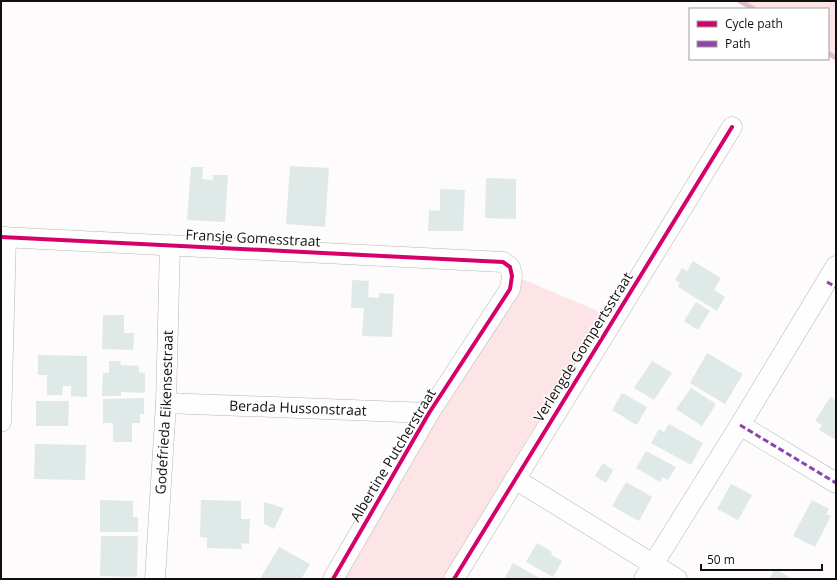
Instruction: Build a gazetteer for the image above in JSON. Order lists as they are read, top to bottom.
{
  "streets": {
    "street": [
      "Fransje Gomesstraat",
      "Verlengde Gompertsstraat",
      "Berada Hussonstraat",
      "Godefrieda Eikensestraat",
      "Albertine Putcherstraat"
    ]
  },
  "crossings": [
    ["Fransje Gomesstraat", "Godefrieda Eikensestraat"],
    ["Fransje Gomesstraat", "Albertine Putcherstraat"],
    ["Berada Hussonstraat", "Godefrieda Eikensestraat"],
    ["Berada Hussonstraat", "Albertine Putcherstraat"]
  ],
  "legend": ["Cycle path", "Path"],
  "scale_bar": "50 m"
}
